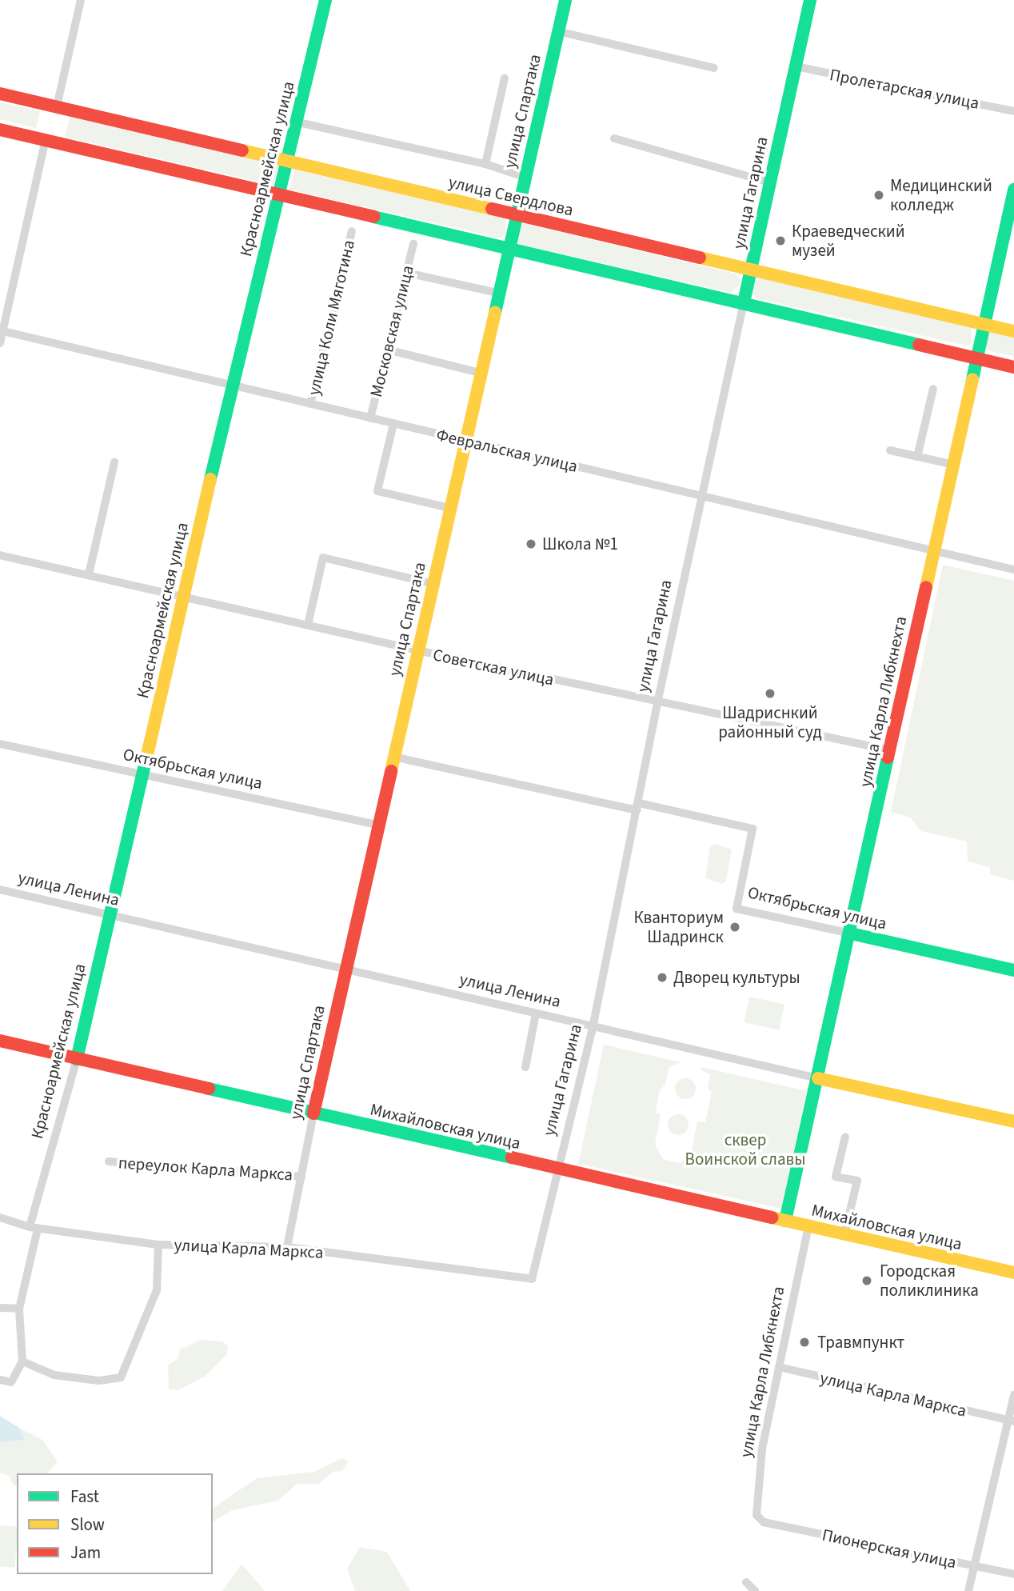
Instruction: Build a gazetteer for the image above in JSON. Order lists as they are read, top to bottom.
{
  "streets": {
    "street": [
      "Пролетарская улица",
      "улица Спартака",
      "Красноармейская улица",
      "улица Гагарина",
      "улица Свердлова",
      "улица Коли Мяготина",
      "Московская улица",
      "Февральская улица",
      "Советская улица",
      "улица Карла Либкнехта",
      "Октябрьская улица",
      "улица Ленина",
      "Михайловская улица",
      "переулок Карла Маркса",
      "улица Карла Маркса",
      "Пионерская улица"
    ]
  },
  "crossings": [
    ["Пролетарская улица", "улица Гагарина"],
    ["улица Спартака", "улица Свердлова"],
    ["улица Спартака", "Февральская улица"],
    ["улица Спартака", "Советская улица"],
    ["улица Спартака", "Октябрьская улица"],
    ["улица Спартака", "улица Ленина"],
    ["улица Спартака", "Михайловская улица"],
    ["улица Спартака", "переулок Карла Маркса"],
    ["улица Спартака", "улица Карла Маркса"],
    ["Красноармейская улица", "улица Свердлова"],
    ["Красноармейская улица", "Февральская улица"],
    ["Красноармейская улица", "Советская улица"],
    ["Красноармейская улица", "Октябрьская улица"],
    ["Красноармейская улица", "улица Ленина"],
    ["Красноармейская улица", "Михайловская улица"],
    ["Красноармейская улица", "улица Карла Маркса"],
    ["улица Гагарина", "улица Свердлова"],
    ["улица Гагарина", "Февральская улица"],
    ["улица Гагарина", "Советская улица"],
    ["улица Гагарина", "Октябрьская улица"],
    ["улица Гагарина", "улица Ленина"],
    ["улица Гагарина", "Михайловская улица"],
    ["улица Гагарина", "улица Карла Маркса"],
    ["улица Свердлова", "улица Карла Либкнехта"],
    ["улица Коли Мяготина", "Февральская улица"],
    ["Московская улица", "Февральская улица"],
    ["Февральская улица", "улица Карла Либкнехта"],
    ["Советская улица", "улица Карла Либкнехта"],
    ["улица Карла Либкнехта", "Октябрьская улица"],
    ["улица Карла Либкнехта", "улица Ленина"],
    ["улица Карла Либкнехта", "Михайловская улица"],
    ["улица Карла Либкнехта", "улица Карла Маркса"],
    ["улица Карла Либкнехта", "Пионерская улица"]
  ],
  "parks": ["сквер Воинской славы"],
  "places": [
    "Медицинский колледж",
    "Краеведческий музей",
    "Школа №1",
    "Шадриснкий районный суд",
    "Кванториум Шадринск",
    "Дворец культуры",
    "Городская поликлиника",
    "Травмпункт"
  ],
  "legend": ["Fast", "Slow", "Jam"]
}
